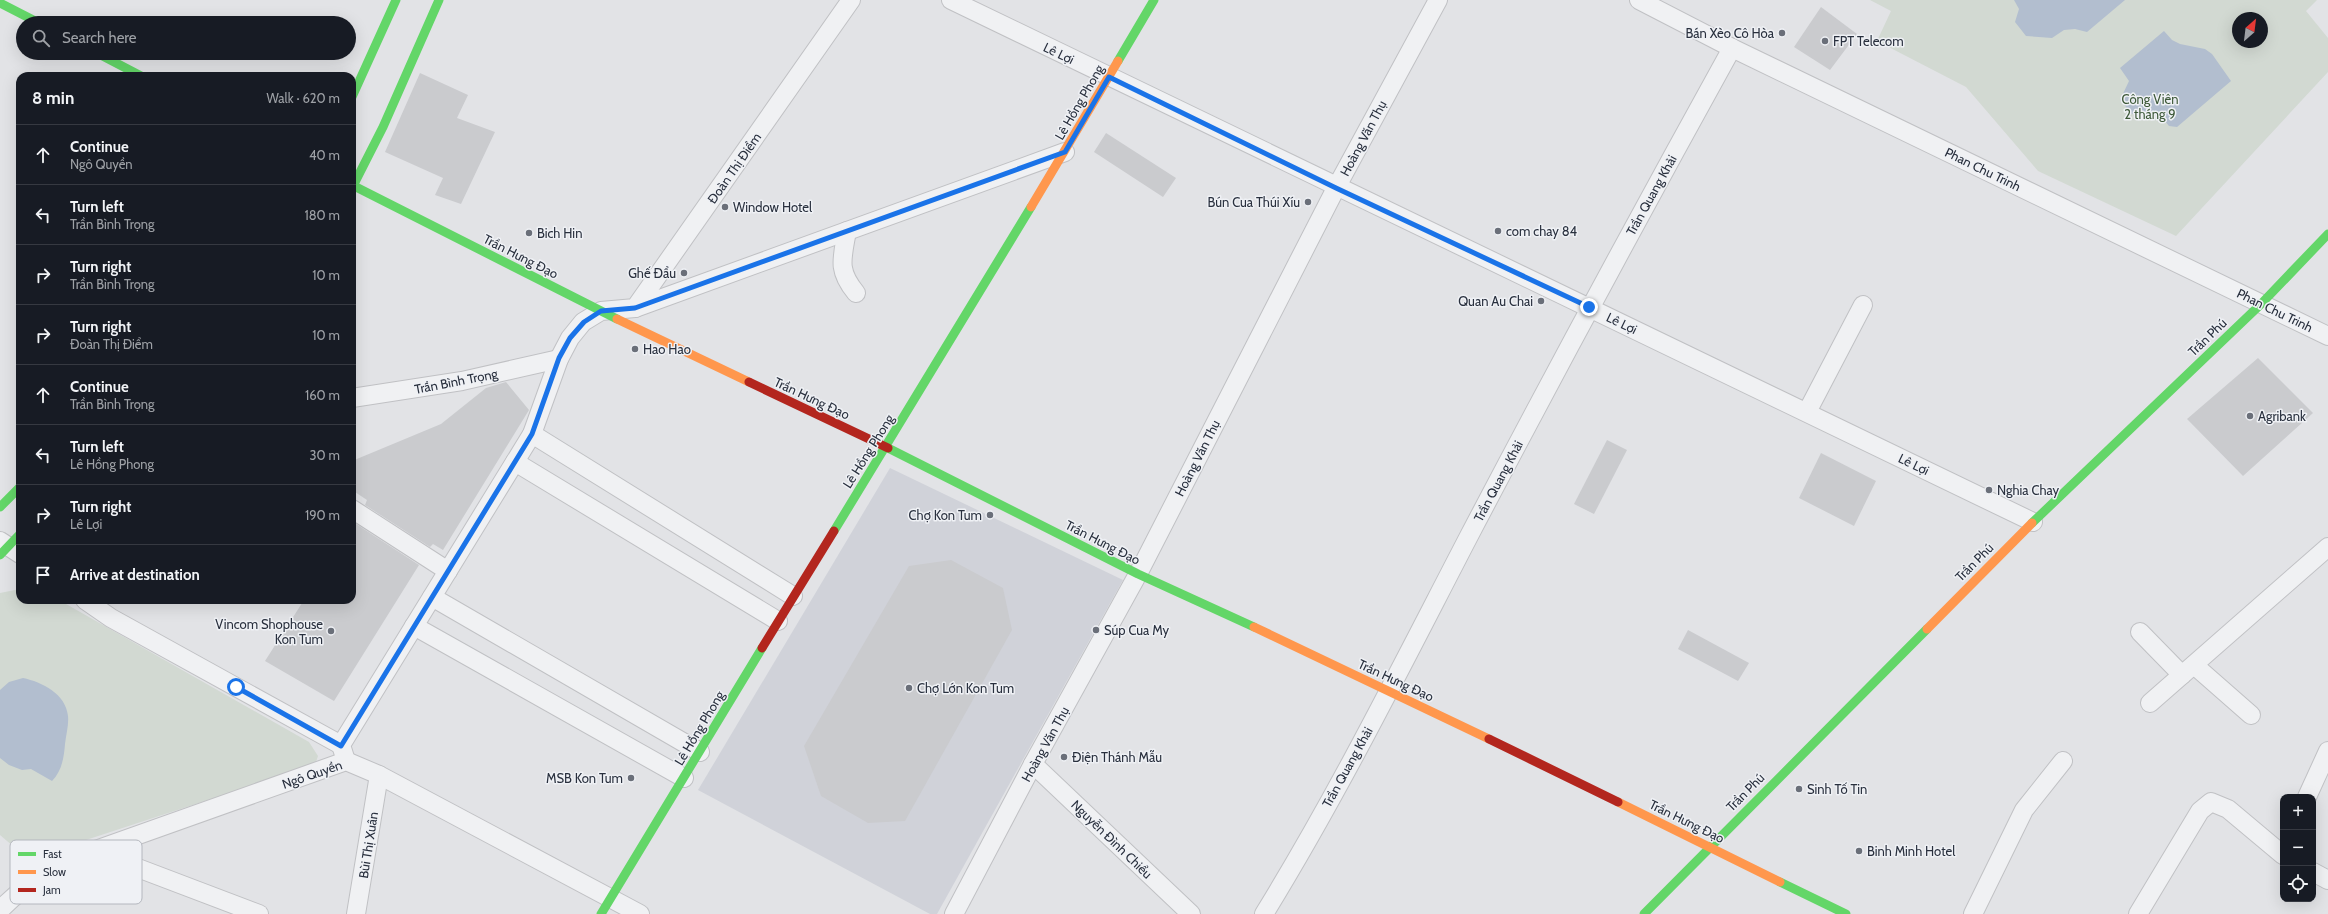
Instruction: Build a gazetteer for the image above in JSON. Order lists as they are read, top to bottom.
{
  "streets": {
    "street": [
      "Lê Lợi",
      "Lê Hồng Phong",
      "Hoàng Văn Thụ",
      "Đoàn Thị Điểm",
      "Phan Chu Trinh",
      "Trần Quang Khải",
      "Trần Hưng Đạo",
      "Trần Phú",
      "Trần Bình Trọng",
      "Ngô Quyền",
      "Nguyễn Đình Chiểu",
      "Bùi Thị Xuân"
    ]
  },
  "crossings": [
    ["Lê Lợi", "Lê Hồng Phong"],
    ["Lê Lợi", "Hoàng Văn Thụ"],
    ["Lê Lợi", "Trần Quang Khải"],
    ["Lê Lợi", "Trần Phú"],
    ["Lê Hồng Phong", "Trần Hưng Đạo"],
    ["Lê Hồng Phong", "Ngô Quyền"],
    ["Hoàng Văn Thụ", "Trần Hưng Đạo"],
    ["Hoàng Văn Thụ", "Nguyễn Đình Chiểu"],
    ["Phan Chu Trinh", "Trần Quang Khải"],
    ["Phan Chu Trinh", "Trần Phú"],
    ["Trần Quang Khải", "Trần Hưng Đạo"],
    ["Trần Hưng Đạo", "Trần Phú"],
    ["Ngô Quyền", "Bùi Thị Xuân"]
  ],
  "parks": ["Công Viên 2 tháng 9"],
  "places": [
    "Bán Xèo Cô Hòa",
    "FPT Telecom",
    "Bún Cua Thúi Xíu",
    "Window Hotel",
    "com chay 84",
    "Bich Hin",
    "Ghế Đẩu",
    "Quan Au Chai",
    "Hao Hao",
    "Agribank",
    "Nghia Chay",
    "Chợ Kon Tum",
    "Súp Cua My",
    "Vincom Shophouse Kon Tum",
    "Chợ Lớn Kon Tum",
    "Điện Thánh Mẫu",
    "MSB Kon Tum",
    "Sinh Tố Tin",
    "Binh Minh Hotel"
  ],
  "legend": ["Fast", "Slow", "Jam"],
  "north": "top right",
  "page": {
    "search": "Search here",
    "heading": ["8 min", "Walk · 620 m"],
    "list": [
      ["Continue", "Ngô Quyền", "40 m"],
      ["Turn left", "Trần Bình Trọng", "180 m"],
      ["Turn right", "Trần Bình Trọng", "10 m"],
      ["Turn right", "Đoàn Thị Điểm", "10 m"],
      ["Continue", "Trần Bình Trọng", "160 m"],
      ["Turn left", "Lê Hồng Phong", "30 m"],
      ["Turn right", "Lê Lợi", "190 m"],
      "Arrive at destination"
    ],
    "map_buttons": ["+", "−"]
  }
}
